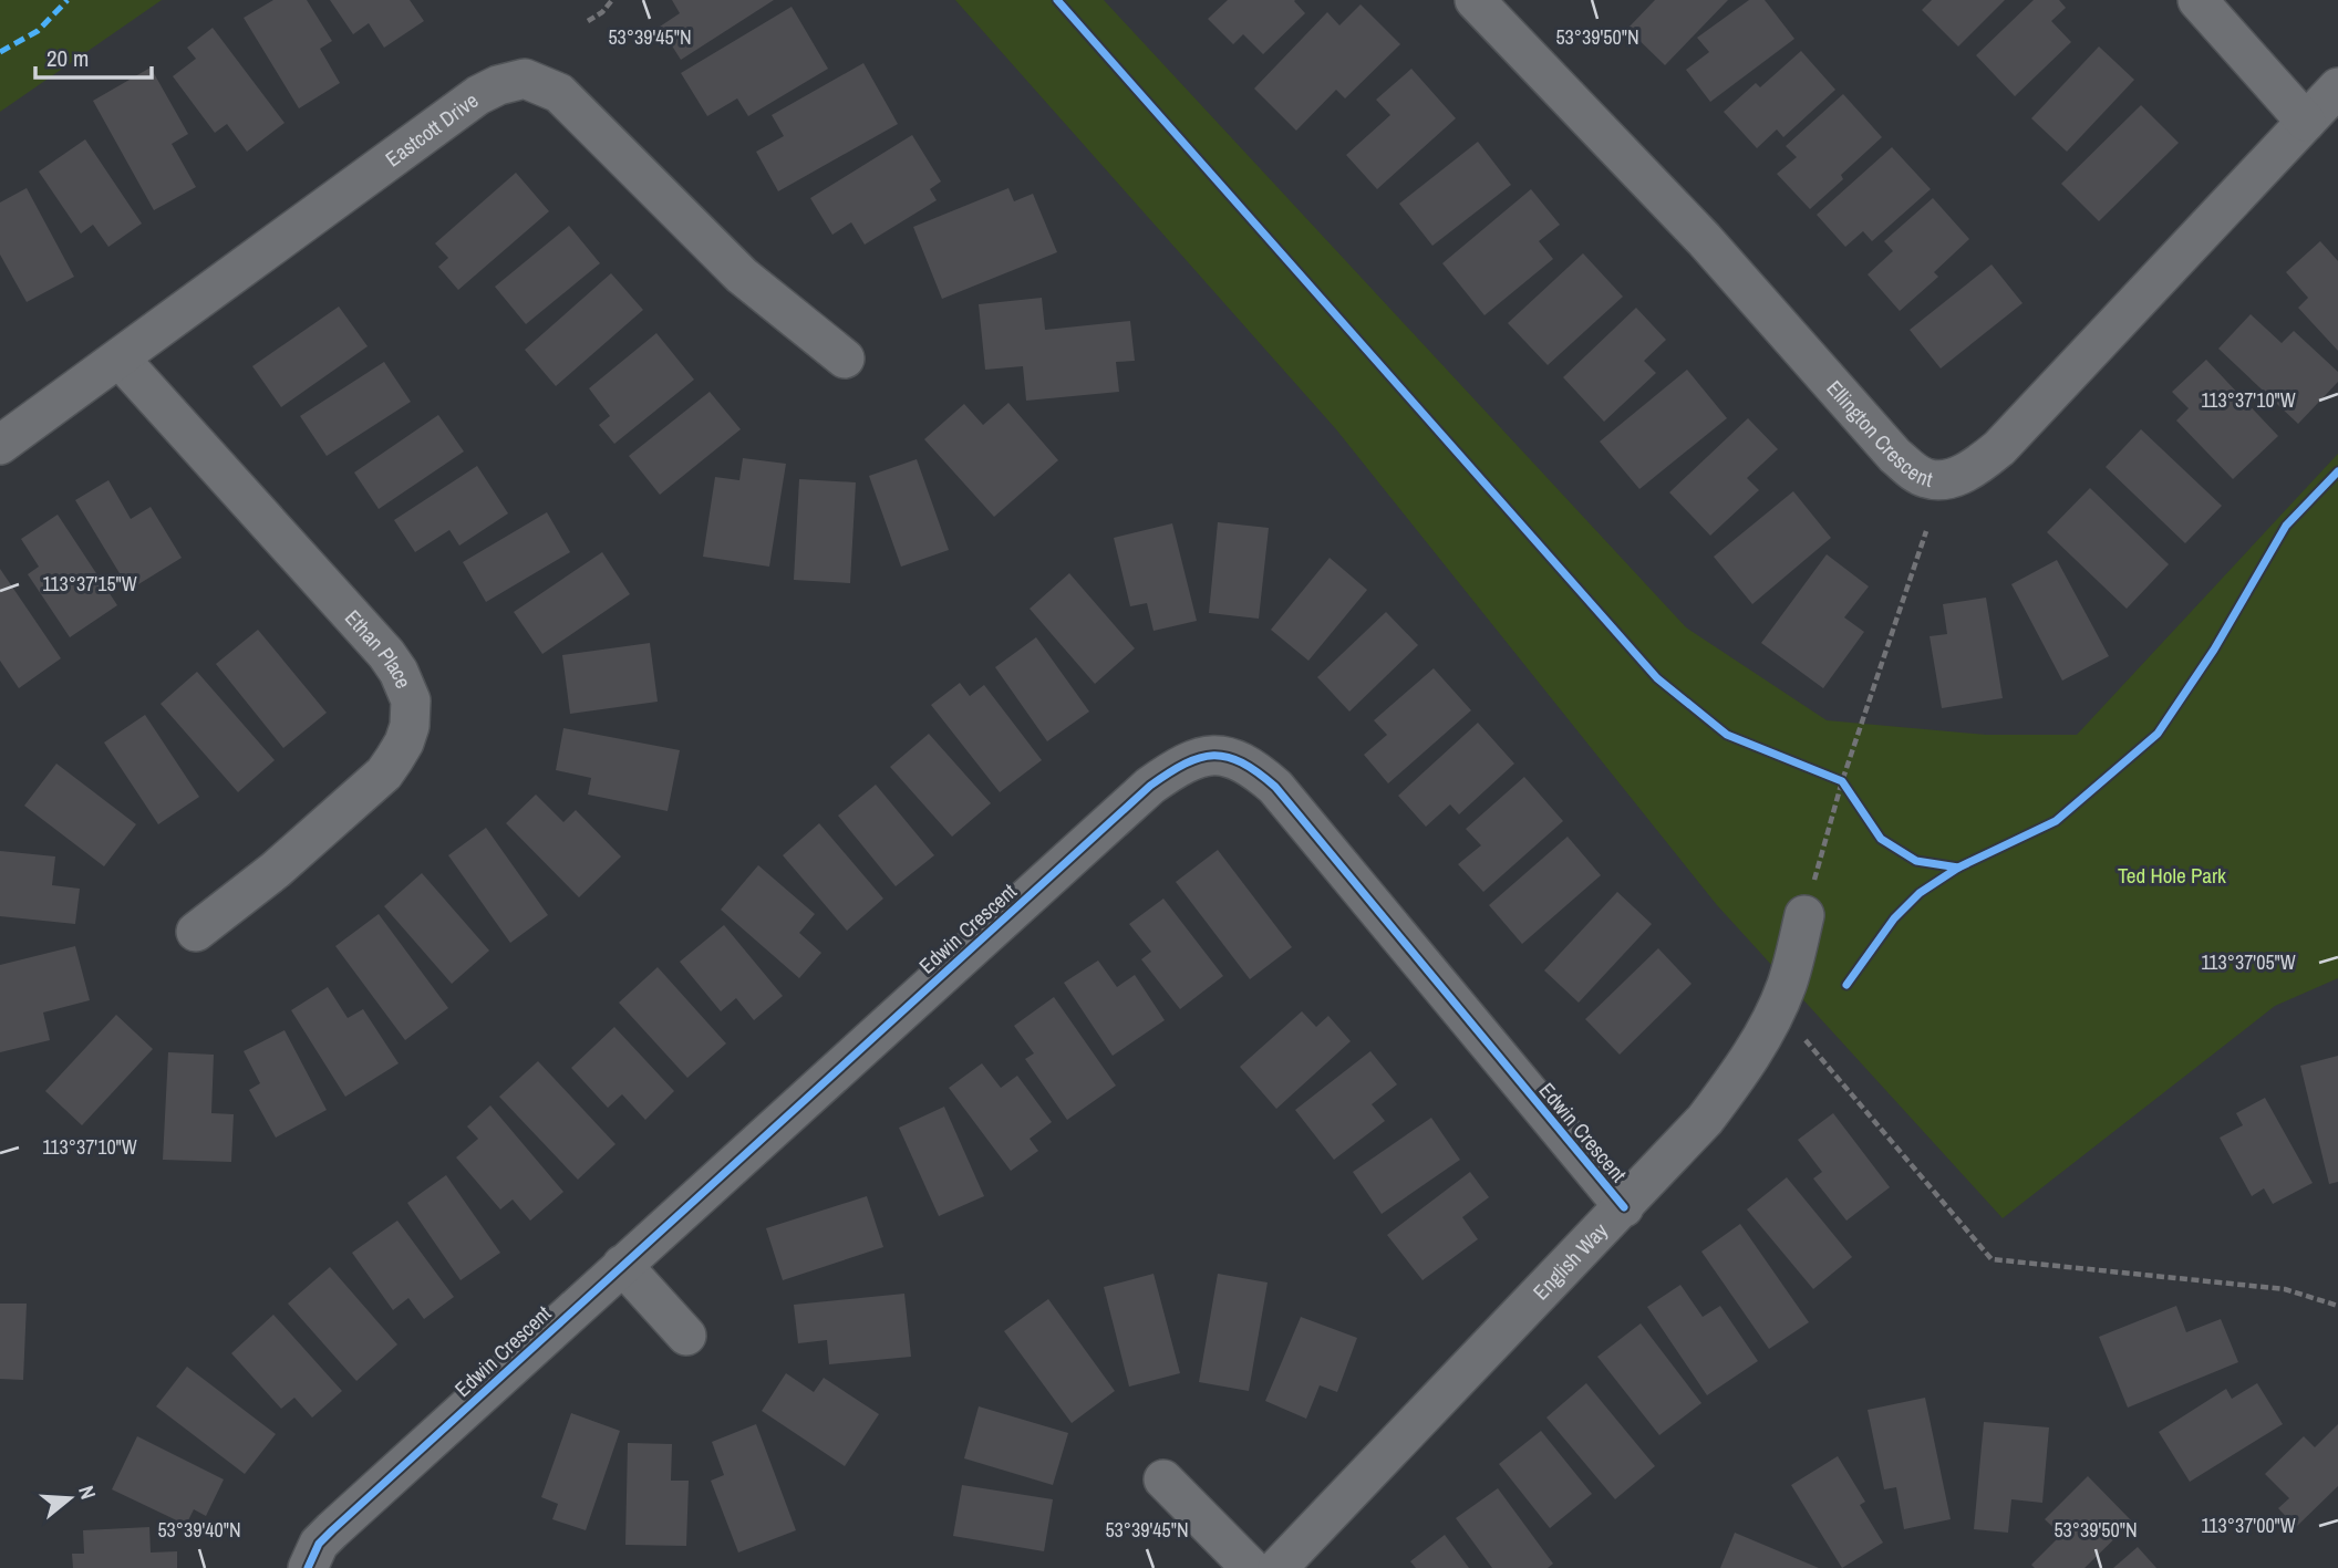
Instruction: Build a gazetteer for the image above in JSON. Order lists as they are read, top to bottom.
{
  "streets": {
    "street": [
      "Eastcott Drive",
      "Ellington Crescent",
      "Ethan Place",
      "Edwin Crescent",
      "English Way"
    ]
  },
  "crossings": [
    ["Eastcott Drive", "Ethan Place"],
    ["Edwin Crescent", "English Way"]
  ],
  "parks": ["Ted Hole Park"],
  "scale_bar": "20 m",
  "north": "right",
  "coordinates": [
    "53°39'45\"N",
    "53°39'50\"N",
    "113°37'10\"W",
    "113°37'15\"W",
    "113°37'05\"W",
    "113°37'00\"W",
    "53°39'40\"N"
  ]
}
